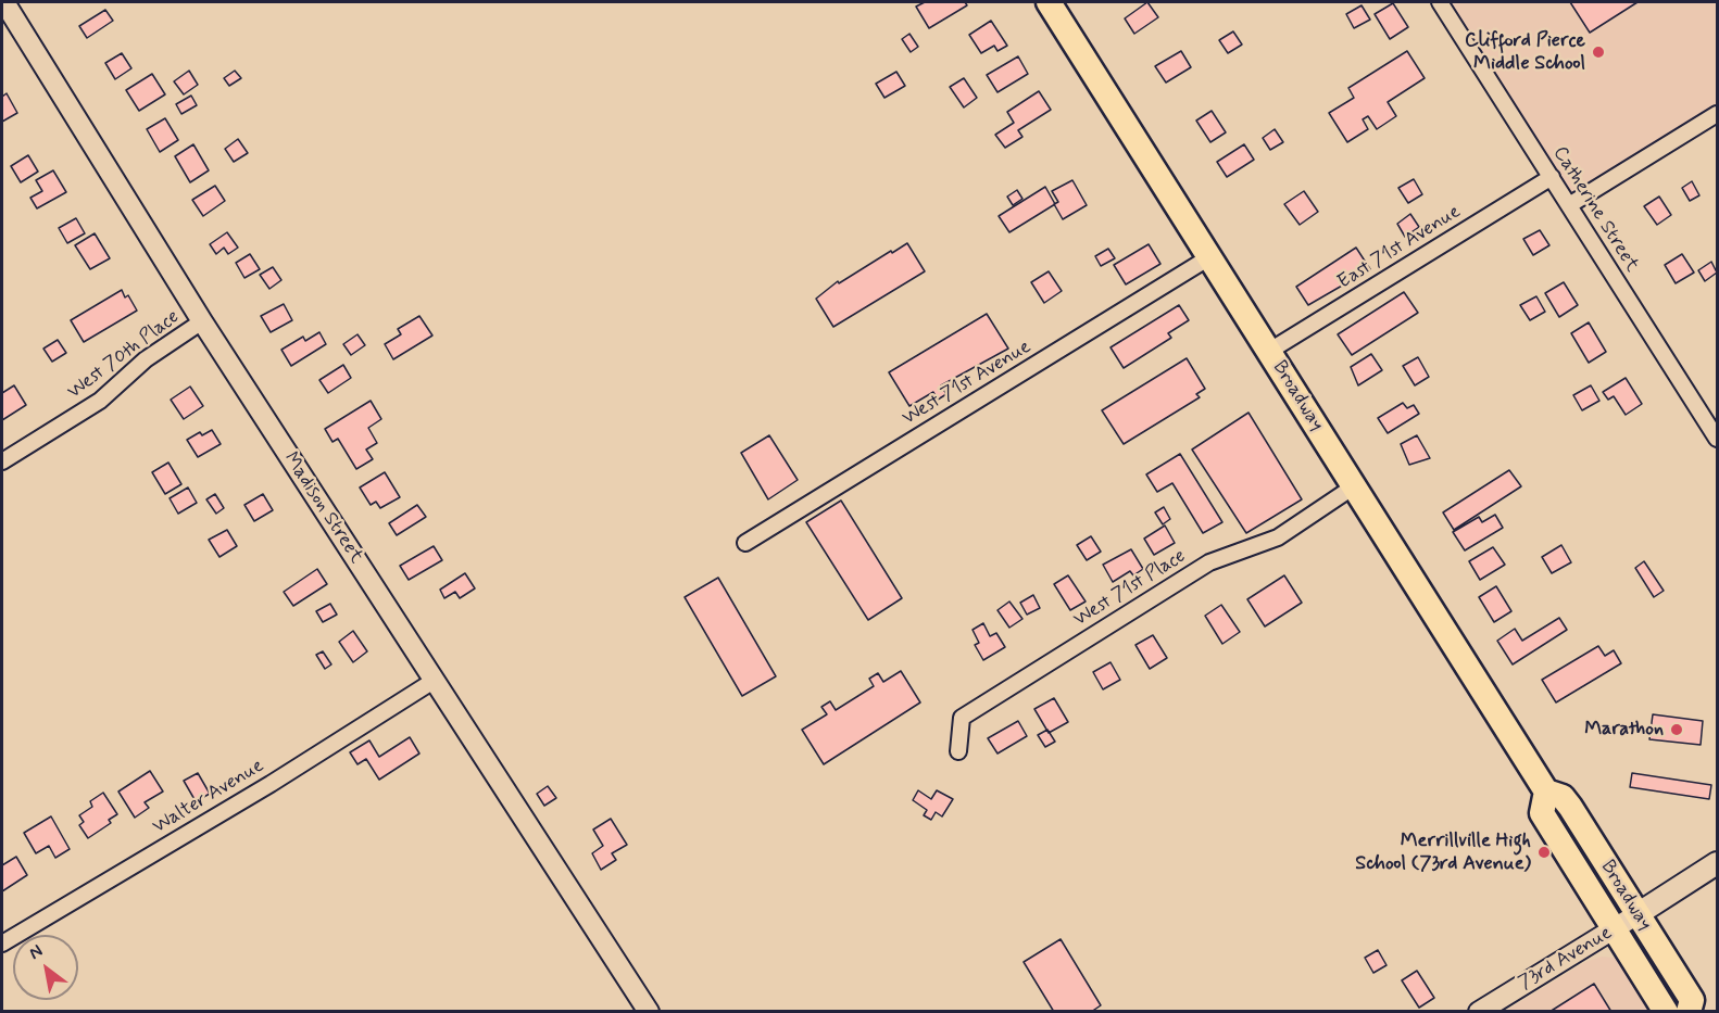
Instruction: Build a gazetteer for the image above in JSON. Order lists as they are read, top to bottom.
{
  "streets": {
    "main road": ["Broadway", "73rd Avenue"],
    "street": [
      "Catherine Street",
      "East 71st Avenue",
      "West 70th Place",
      "West 71st Avenue",
      "Madison Street",
      "West 71st Place",
      "Walter Avenue"
    ]
  },
  "crossings": [
    ["Catherine Street", "East 71st Avenue"],
    ["East 71st Avenue", "Broadway"],
    ["West 70th Place", "Madison Street"],
    ["West 71st Avenue", "Broadway"],
    ["Broadway", "West 71st Place"],
    ["Broadway", "73rd Avenue"],
    ["Madison Street", "Walter Avenue"]
  ],
  "places": ["Clifford Pierce Middle School", "Marathon", "Merrillville High School (73rd Avenue)"],
  "north": "top left"
}
